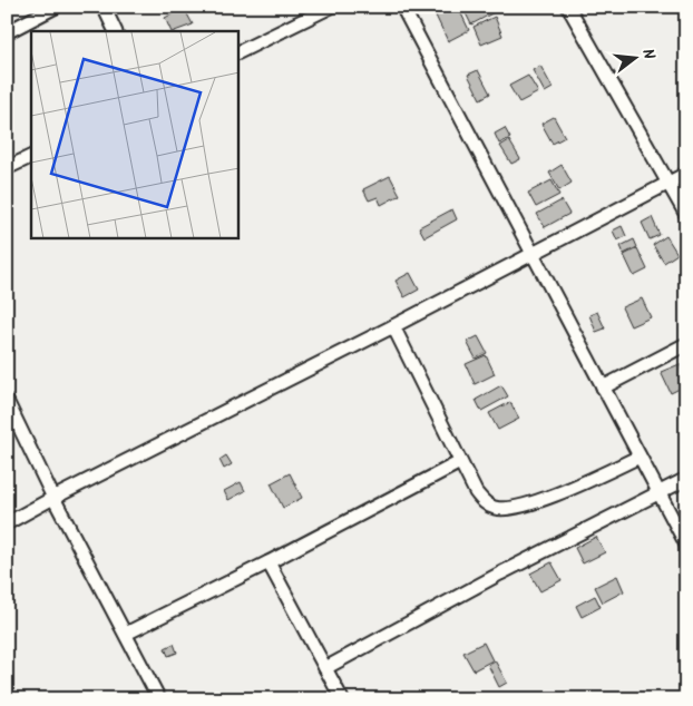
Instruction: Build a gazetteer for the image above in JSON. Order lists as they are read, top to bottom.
{
  "north": "right"
}
